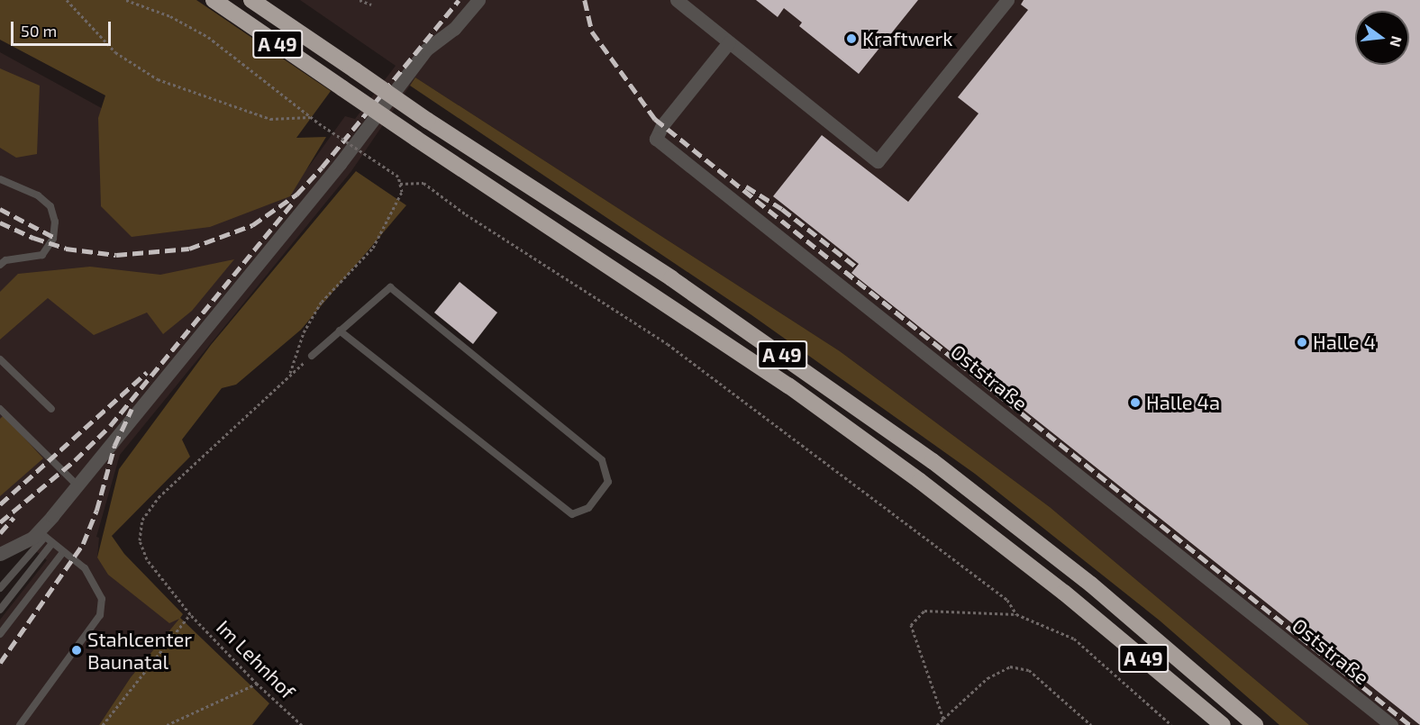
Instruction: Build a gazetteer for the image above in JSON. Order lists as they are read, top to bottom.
{
  "streets": {
    "highway": ["A 49"],
    "street": ["Oststraße"],
    "path": ["Im Lehnhof"]
  },
  "places": [
    "Kraftwerk",
    "Halle 4",
    "Halle 4a",
    "Stahlcenter Baunatal"
  ],
  "scale_bar": "50 m",
  "north": "right"
}
